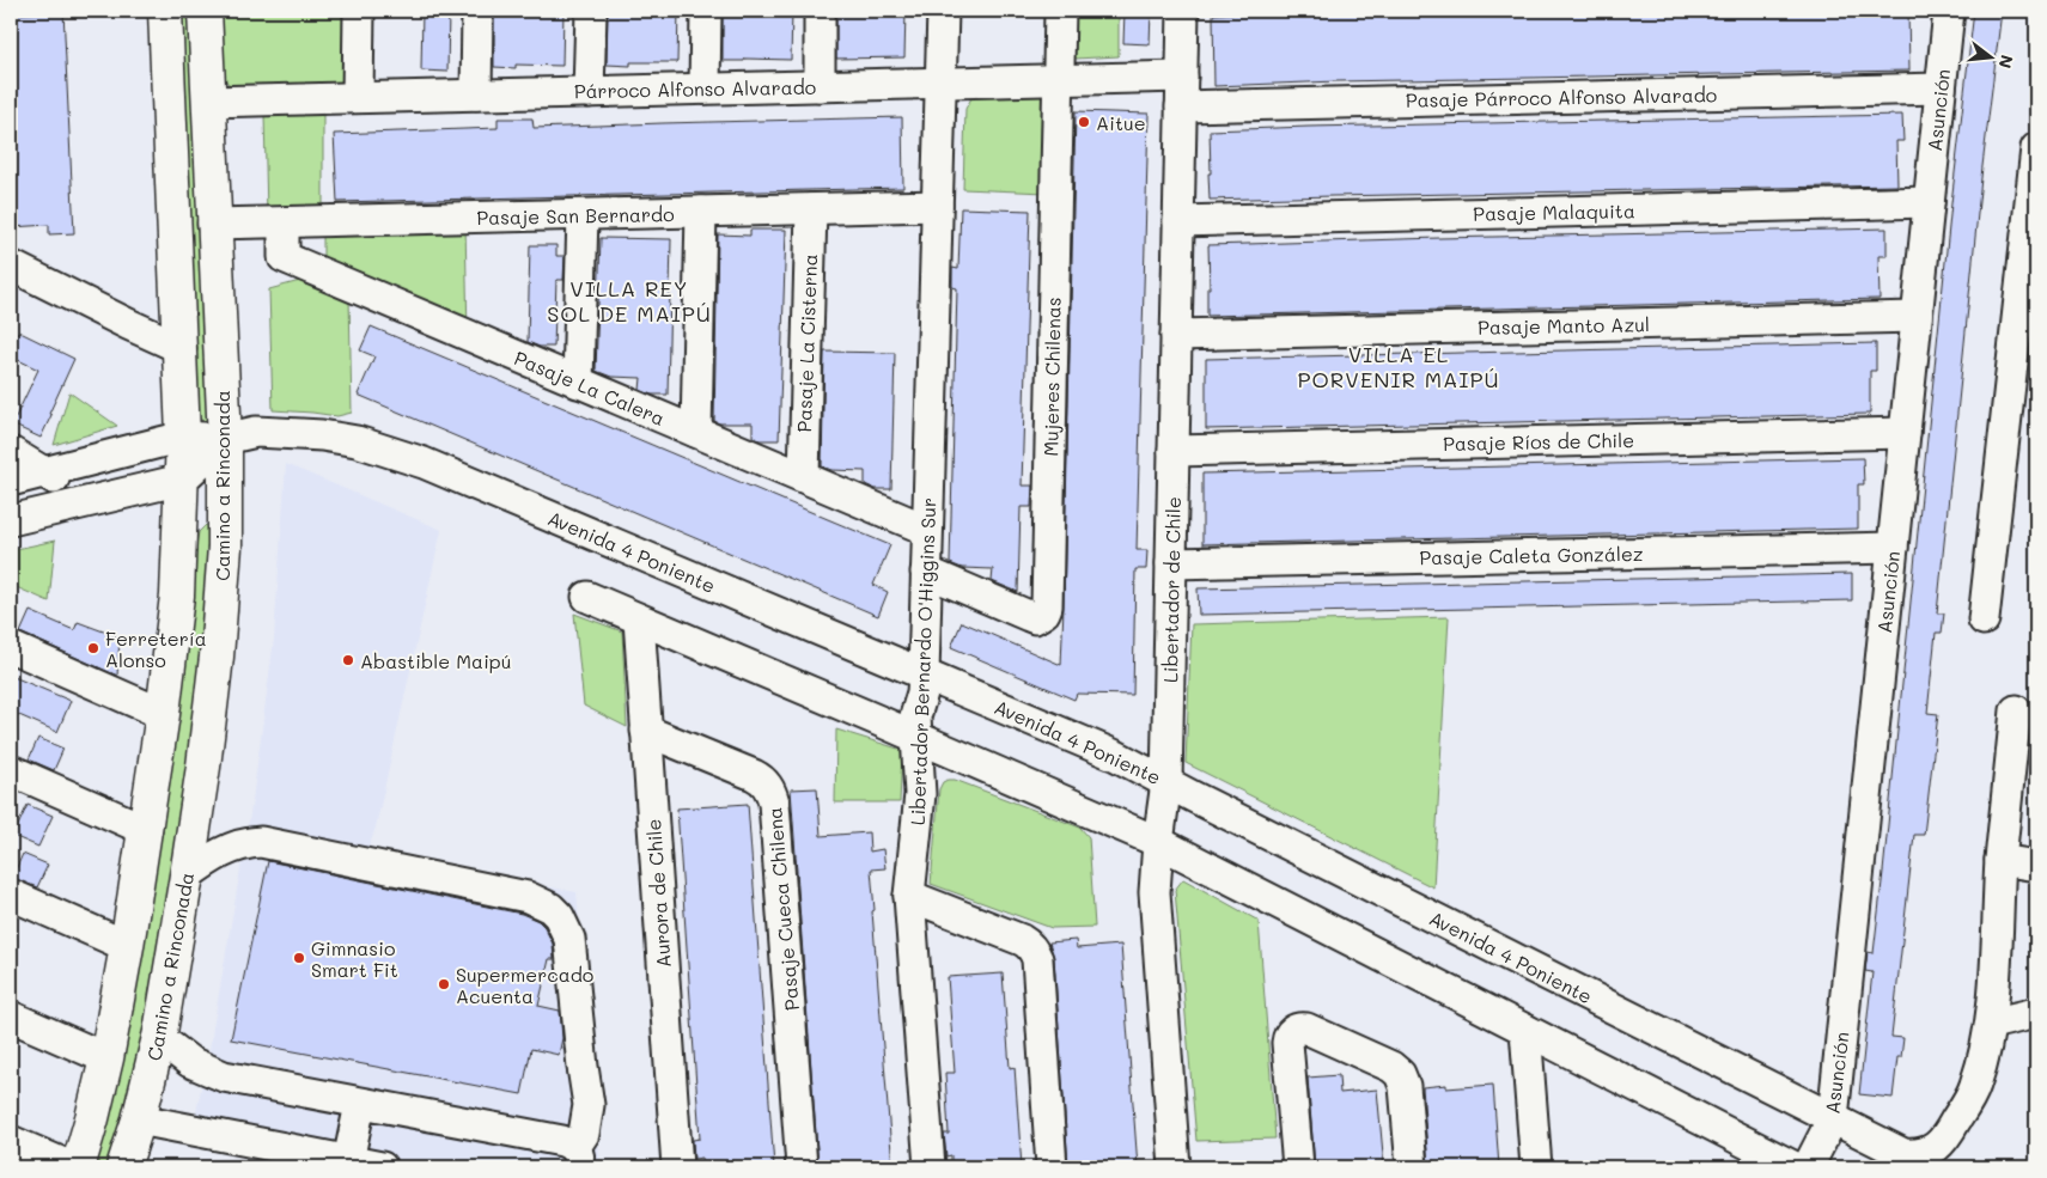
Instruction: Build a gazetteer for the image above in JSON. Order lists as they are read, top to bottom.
{
  "streets": {
    "main road": ["Camino a Rinconada"],
    "street": [
      "Párroco Alfonso Alvarado",
      "Pasaje Párroco Alfonso Alvarado",
      "Asunción",
      "Pasaje Malaquita",
      "Pasaje San Bernardo",
      "Pasaje Manto Azul",
      "Pasaje La Cisterna",
      "Mujeres Chilenas",
      "Pasaje La Calera",
      "Pasaje Ríos de Chile",
      "Avenida 4 Poniente",
      "Pasaje Caleta González",
      "Libertador de Chile",
      "Libertador Bernardo O'Higgins Sur",
      "Aurora de Chile",
      "Pasaje Cueca Chilena"
    ]
  },
  "crossings": [
    ["Párroco Alfonso Alvarado", "Mujeres Chilenas"],
    ["Párroco Alfonso Alvarado", "Camino a Rinconada"],
    ["Párroco Alfonso Alvarado", "Libertador de Chile"],
    ["Párroco Alfonso Alvarado", "Libertador Bernardo O'Higgins Sur"],
    ["Pasaje Párroco Alfonso Alvarado", "Asunción"],
    ["Pasaje Párroco Alfonso Alvarado", "Libertador de Chile"],
    ["Asunción", "Pasaje Malaquita"],
    ["Asunción", "Pasaje Manto Azul"],
    ["Asunción", "Pasaje Ríos de Chile"],
    ["Asunción", "Avenida 4 Poniente"],
    ["Asunción", "Pasaje Caleta González"],
    ["Pasaje Malaquita", "Libertador de Chile"],
    ["Pasaje San Bernardo", "Pasaje La Cisterna"],
    ["Pasaje San Bernardo", "Pasaje La Calera"],
    ["Pasaje San Bernardo", "Camino a Rinconada"],
    ["Pasaje San Bernardo", "Libertador Bernardo O'Higgins Sur"],
    ["Pasaje Manto Azul", "Libertador de Chile"],
    ["Pasaje La Cisterna", "Pasaje La Calera"],
    ["Mujeres Chilenas", "Libertador Bernardo O'Higgins Sur"],
    ["Pasaje La Calera", "Libertador Bernardo O'Higgins Sur"],
    ["Pasaje Ríos de Chile", "Libertador de Chile"],
    ["Camino a Rinconada", "Avenida 4 Poniente"],
    ["Avenida 4 Poniente", "Libertador de Chile"],
    ["Avenida 4 Poniente", "Libertador Bernardo O'Higgins Sur"],
    ["Pasaje Caleta González", "Libertador de Chile"],
    ["Aurora de Chile", "Pasaje Cueca Chilena"]
  ],
  "districts": ["VILLA REY SOL DE MAIPÚ", "VILLA EL PORVENIR MAIPÚ"],
  "places": [
    "Aitue",
    "Ferretería Alonso",
    "Abastible Maipú",
    "Gimnasio Smart Fit",
    "Supermercado Acuenta"
  ],
  "north": "right"
}
